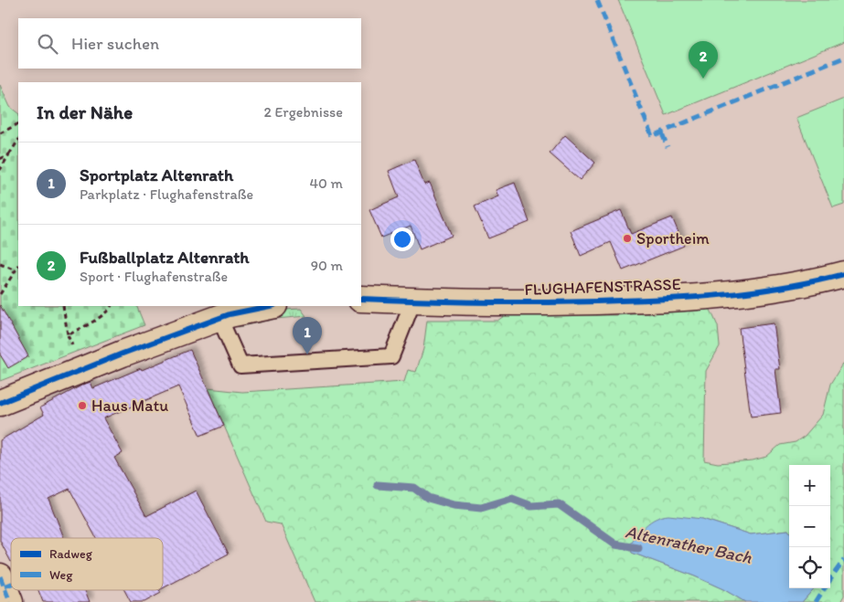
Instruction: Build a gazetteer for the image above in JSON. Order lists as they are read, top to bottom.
{
  "streets": {
    "street": ["FLUGHAFENSTRASSE"]
  },
  "water": ["Altenrather Bach"],
  "places": ["Sportheim", "Haus Matu"],
  "legend": ["Radweg", "Weg"],
  "page": {
    "search": "Hier suchen",
    "pins": ["2", "1"],
    "heading": ["In der Nähe", "2 Ergebnisse"],
    "list": [
      {
        "mark": "1",
        "name": "Sportplatz Altenrath",
        "note": "Parkplatz · Flughafenstraße",
        "value": "40 m"
      },
      {
        "mark": "2",
        "name": "Fußballplatz Altenrath",
        "note": "Sport · Flughafenstraße",
        "value": "90 m"
      }
    ],
    "map_buttons": ["+", "−"]
  }
}
